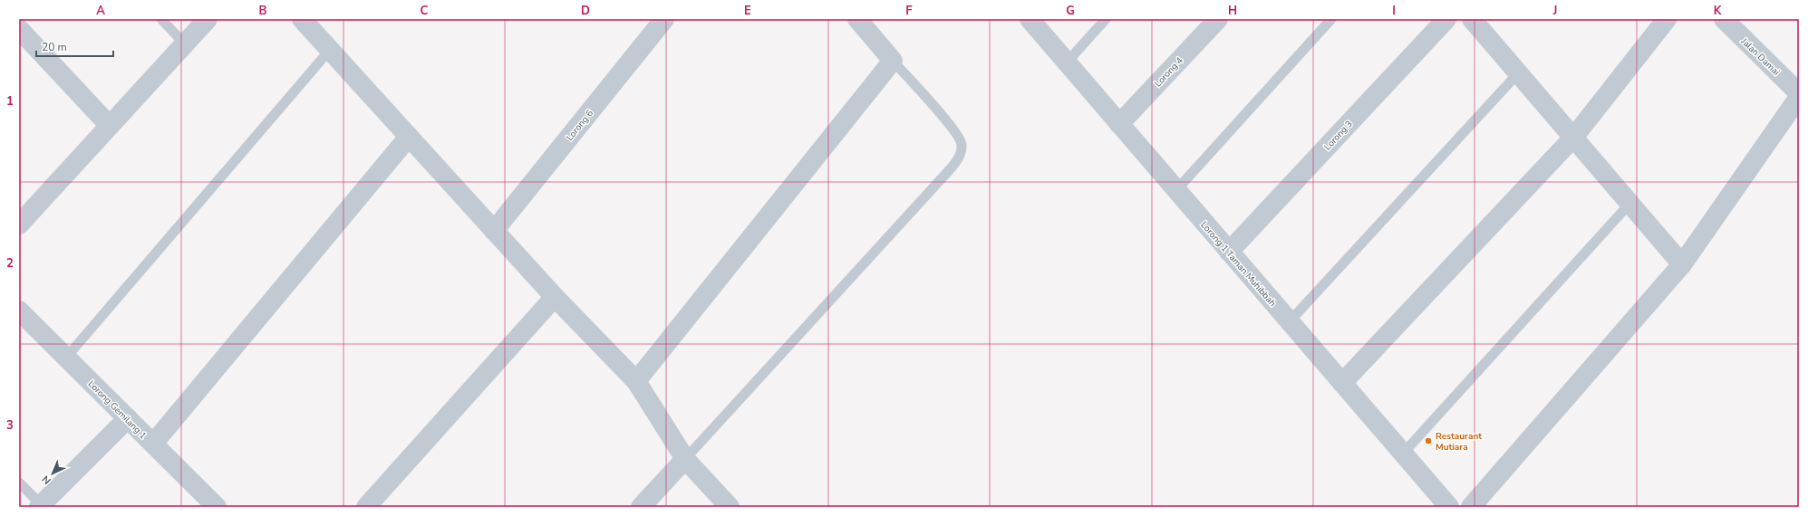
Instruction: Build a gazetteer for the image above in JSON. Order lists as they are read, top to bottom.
{
  "streets": {
    "street": [
      "Jalan Damai",
      "Lorong 4",
      "Lorong 6",
      "Lorong 3",
      "Lorong 1 Taman Muhibbah",
      "Lorong Gemilang 1"
    ]
  },
  "crossings": [
    ["Lorong 4", "Lorong 1 Taman Muhibbah"],
    ["Lorong 3", "Lorong 1 Taman Muhibbah"]
  ],
  "places": ["Restaurant Mutiara"],
  "scale_bar": "20 m",
  "north": "bottom left",
  "grid": {
    "columns": [
      "A",
      "B",
      "C",
      "D",
      "E",
      "F",
      "G",
      "H",
      "I",
      "J",
      "K"
    ],
    "rows": ["1", "2", "3"]
  }
}
